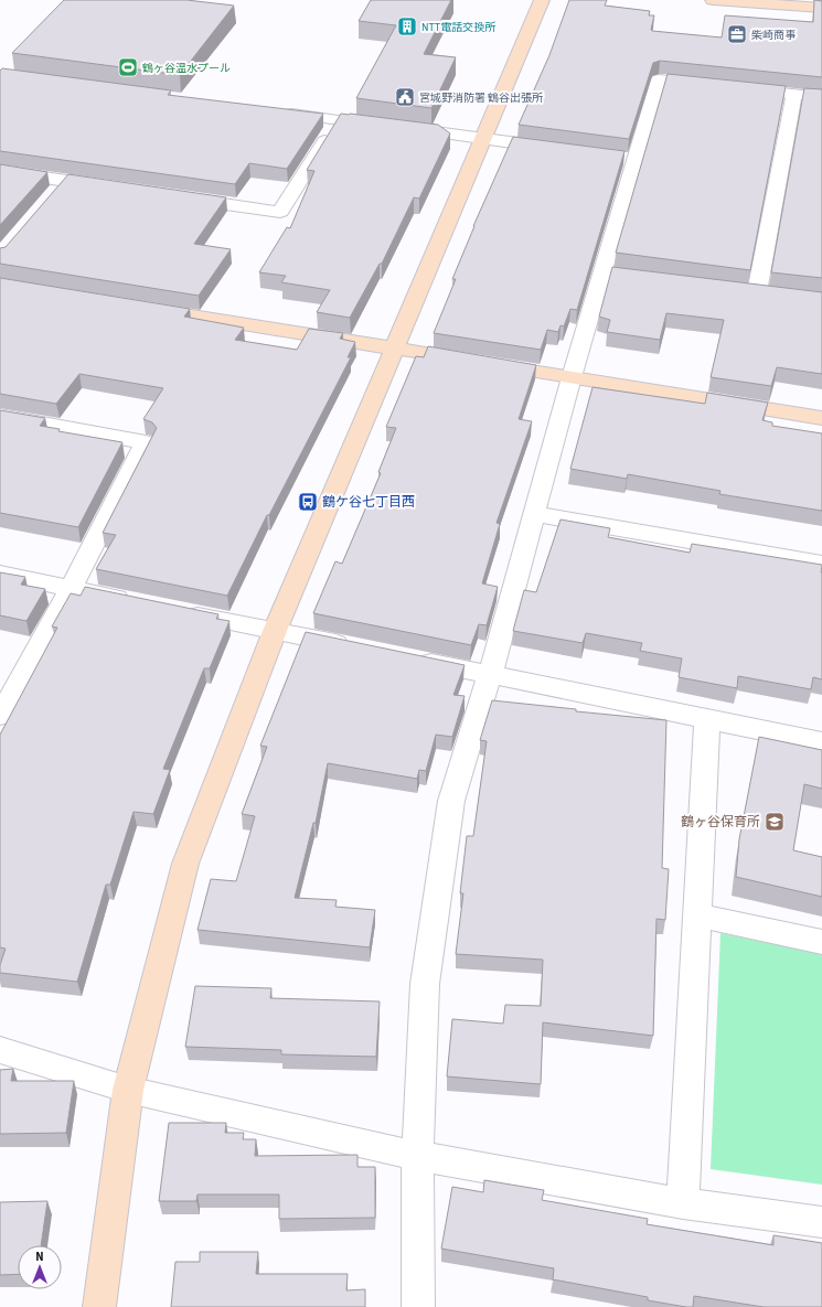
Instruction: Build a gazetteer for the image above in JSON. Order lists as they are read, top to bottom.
{
  "places": {
    "building": ["NTT電話交換所"],
    "office": ["柴崎商事"],
    "sports": ["鶴ヶ谷温水プール"],
    "public building": ["宮城野消防署 鶴谷出張所"],
    "bus stop": ["鶴ケ谷七丁目西"],
    "school or university": ["鶴ヶ谷保育所"]
  },
  "north": "top"
}
